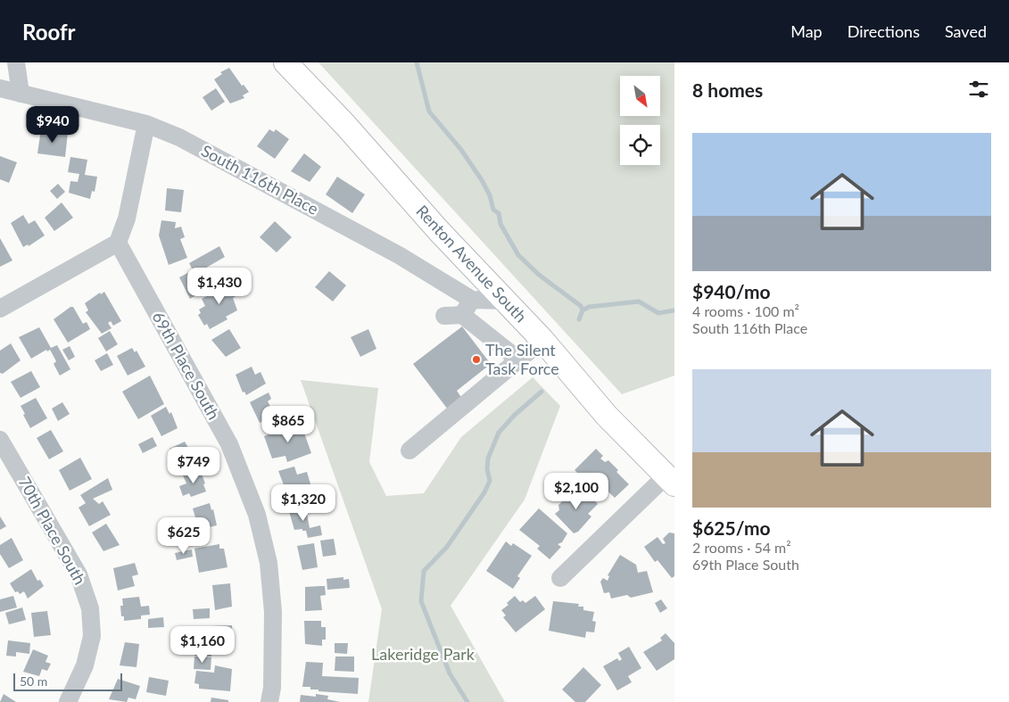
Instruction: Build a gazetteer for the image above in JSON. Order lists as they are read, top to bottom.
{
  "streets": {
    "main road": ["Renton Avenue South"],
    "street": ["South 116th Place", "69th Place South", "70th Place South"]
  },
  "crossings": [
    ["South 116th Place", "Renton Avenue South"]
  ],
  "parks": ["Lakeridge Park"],
  "places": ["The Silent Task Force"],
  "scale_bar": "50 m",
  "north": "bottom right",
  "page": {
    "header": "Roofr",
    "nav": ["Map", "Directions", "Saved"],
    "heading": "8 homes",
    "price": [
      "$940",
      "$1,430",
      "$865",
      "$749",
      "$2,100",
      "$1,320",
      "$625",
      "$1,160"
    ],
    "list": [
      {
        "name": "$940/mo",
        "note": "4 rooms · 100 m² · South 116th Place"
      },
      {
        "name": "$625/mo",
        "note": "2 rooms · 54 m² · 69th Place South"
      }
    ],
    "scale": "50 m"
  }
}
